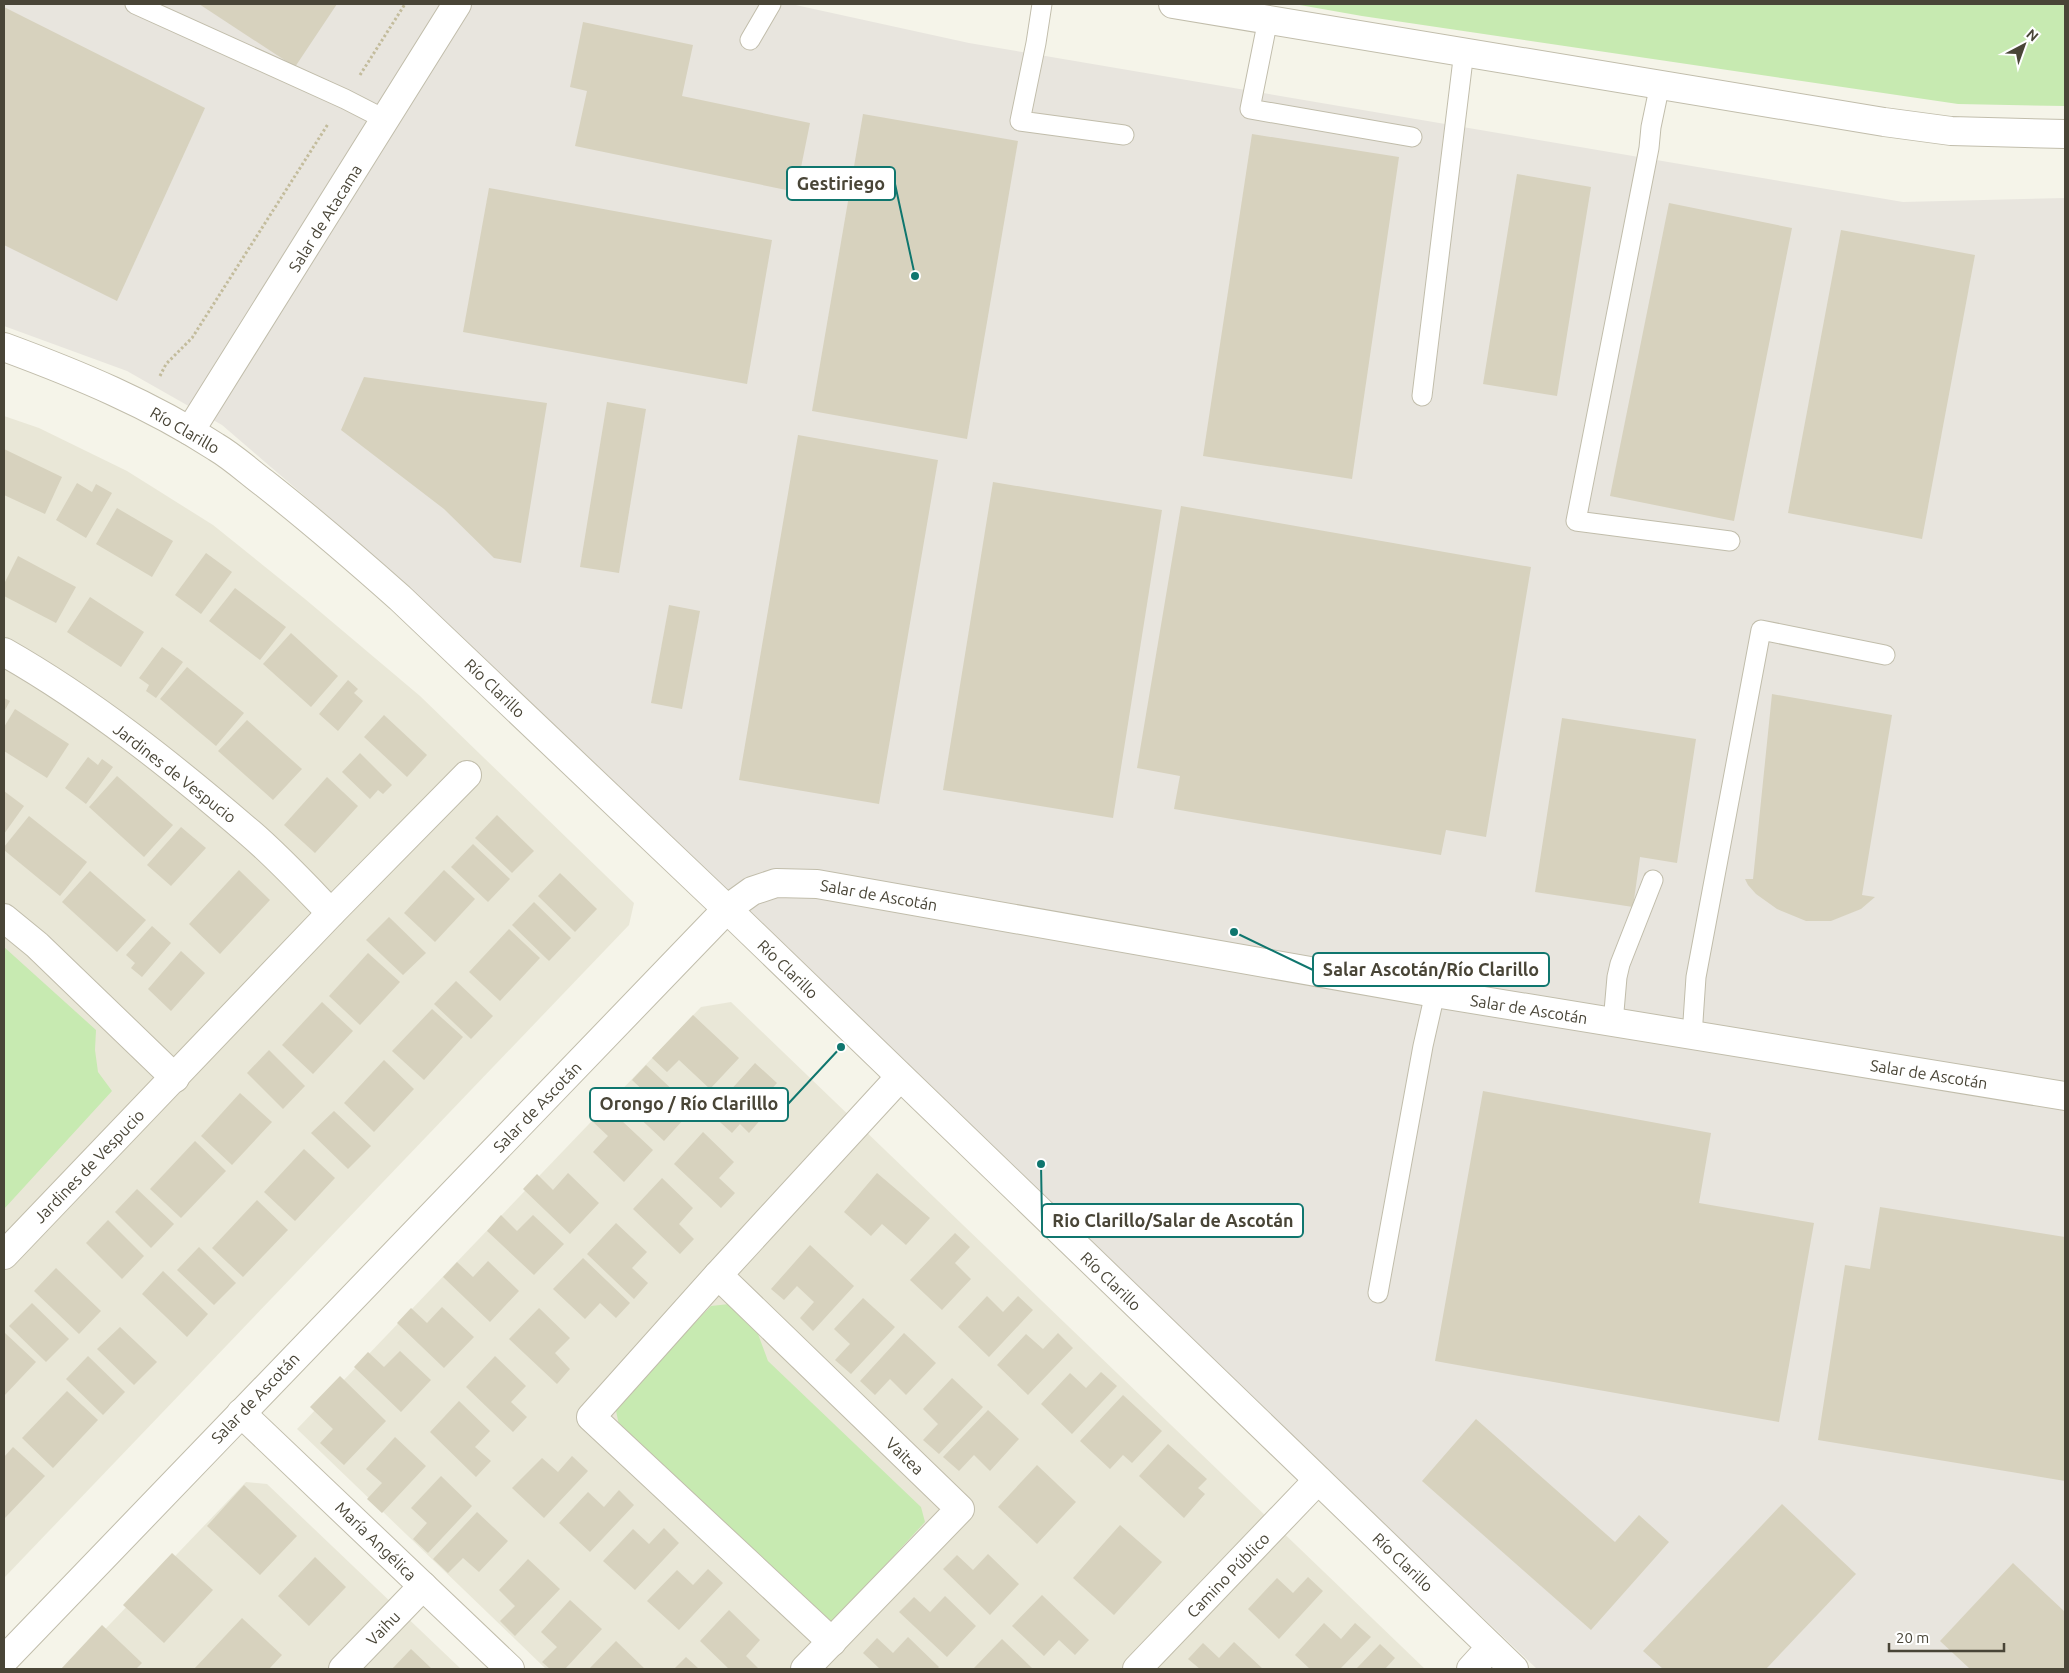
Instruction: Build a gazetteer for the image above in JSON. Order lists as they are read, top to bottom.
{
  "streets": {
    "street": [
      "Salar de Atacama",
      "Río Clarillo",
      "Jardines de Vespucio",
      "Salar de Ascotán",
      "Vaitea",
      "María Angélica",
      "Camino Público",
      "Vaihu"
    ]
  },
  "crossings": [
    ["Salar de Atacama", "Río Clarillo"],
    ["Río Clarillo", "Salar de Ascotán"],
    ["Río Clarillo", "Camino Público"],
    ["Salar de Ascotán", "María Angélica"],
    ["María Angélica", "Vaihu"]
  ],
  "places": [
    "Gestiriego",
    "Salar Ascotán/Río Clarillo",
    "Orongo / Río Clarilllo",
    "Rio Clarillo/Salar de Ascotán"
  ],
  "scale_bar": "20 m",
  "north": "top right"
}
